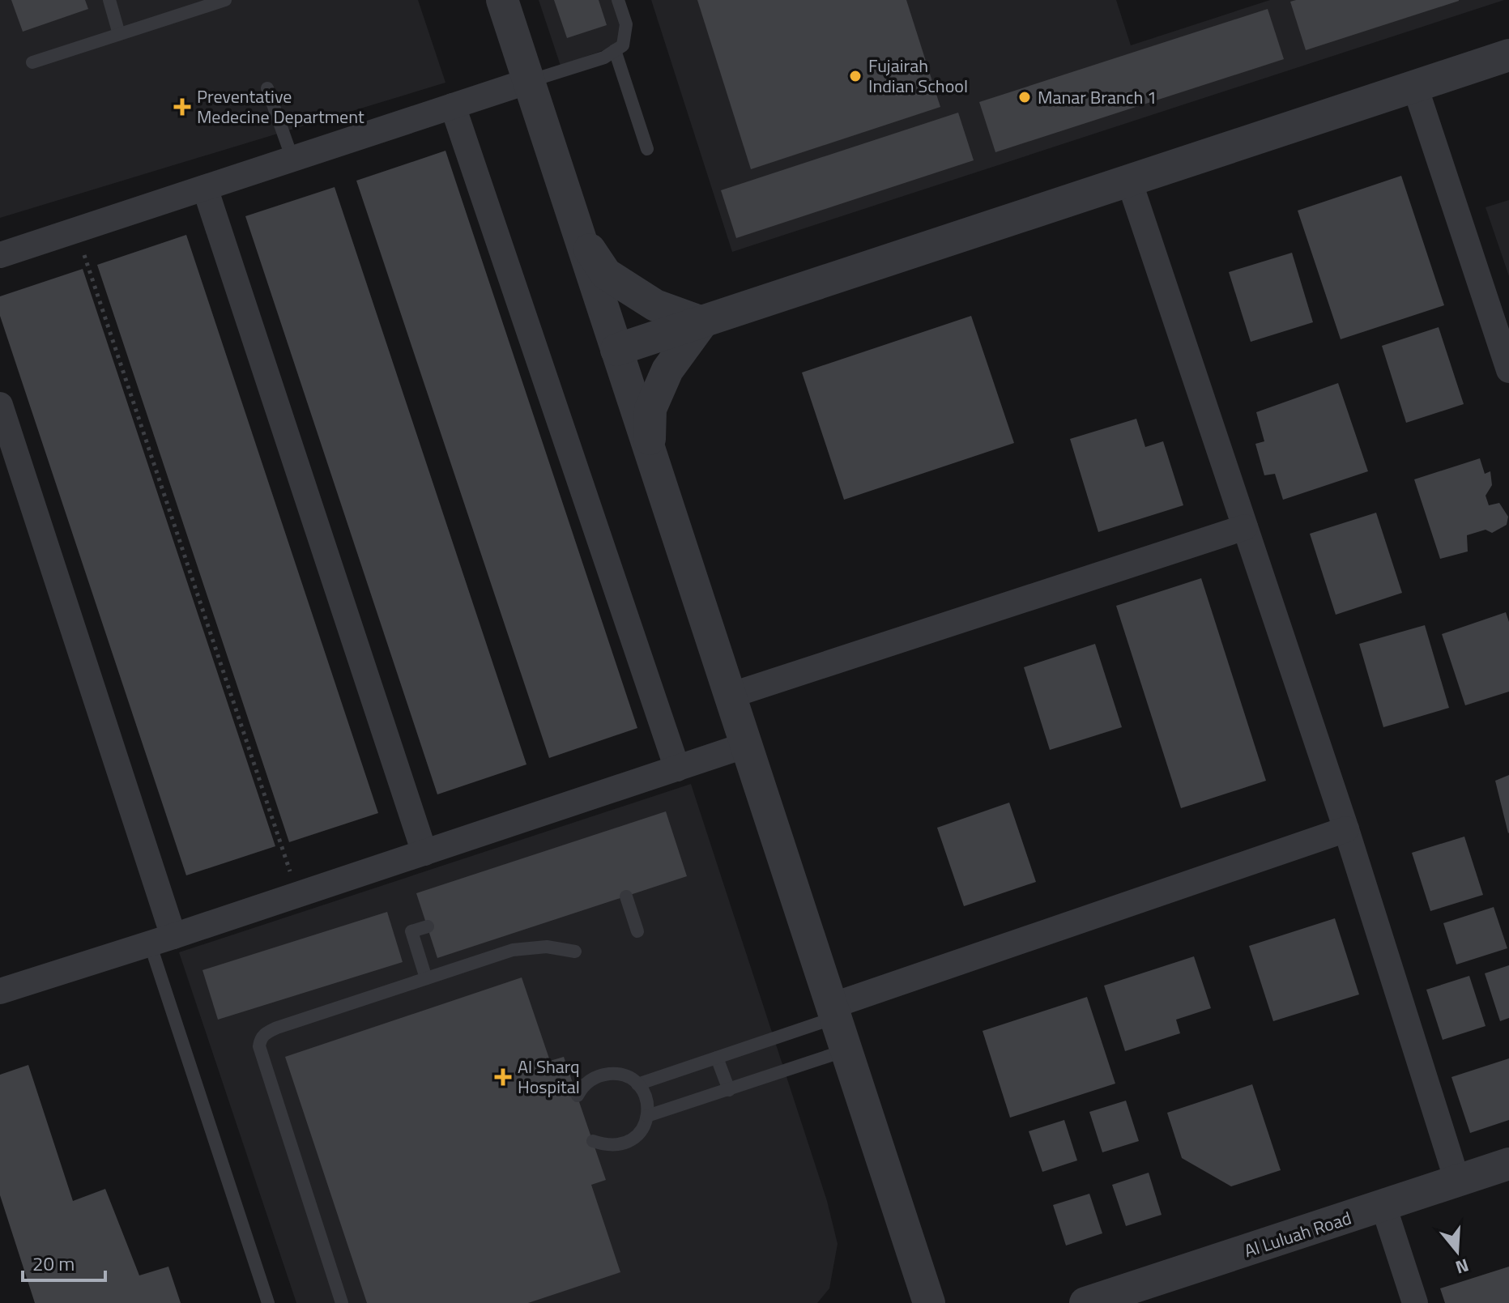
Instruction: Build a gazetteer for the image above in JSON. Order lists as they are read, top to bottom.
{
  "streets": {
    "street": ["Al Luluah Road"]
  },
  "places": {
    "other": ["Fujairah Indian School", "Manar Branch 1"],
    "health": ["Preventative Medecine Department", "Al Sharq Hospital"]
  },
  "scale_bar": "20 m",
  "north": "bottom"
}
